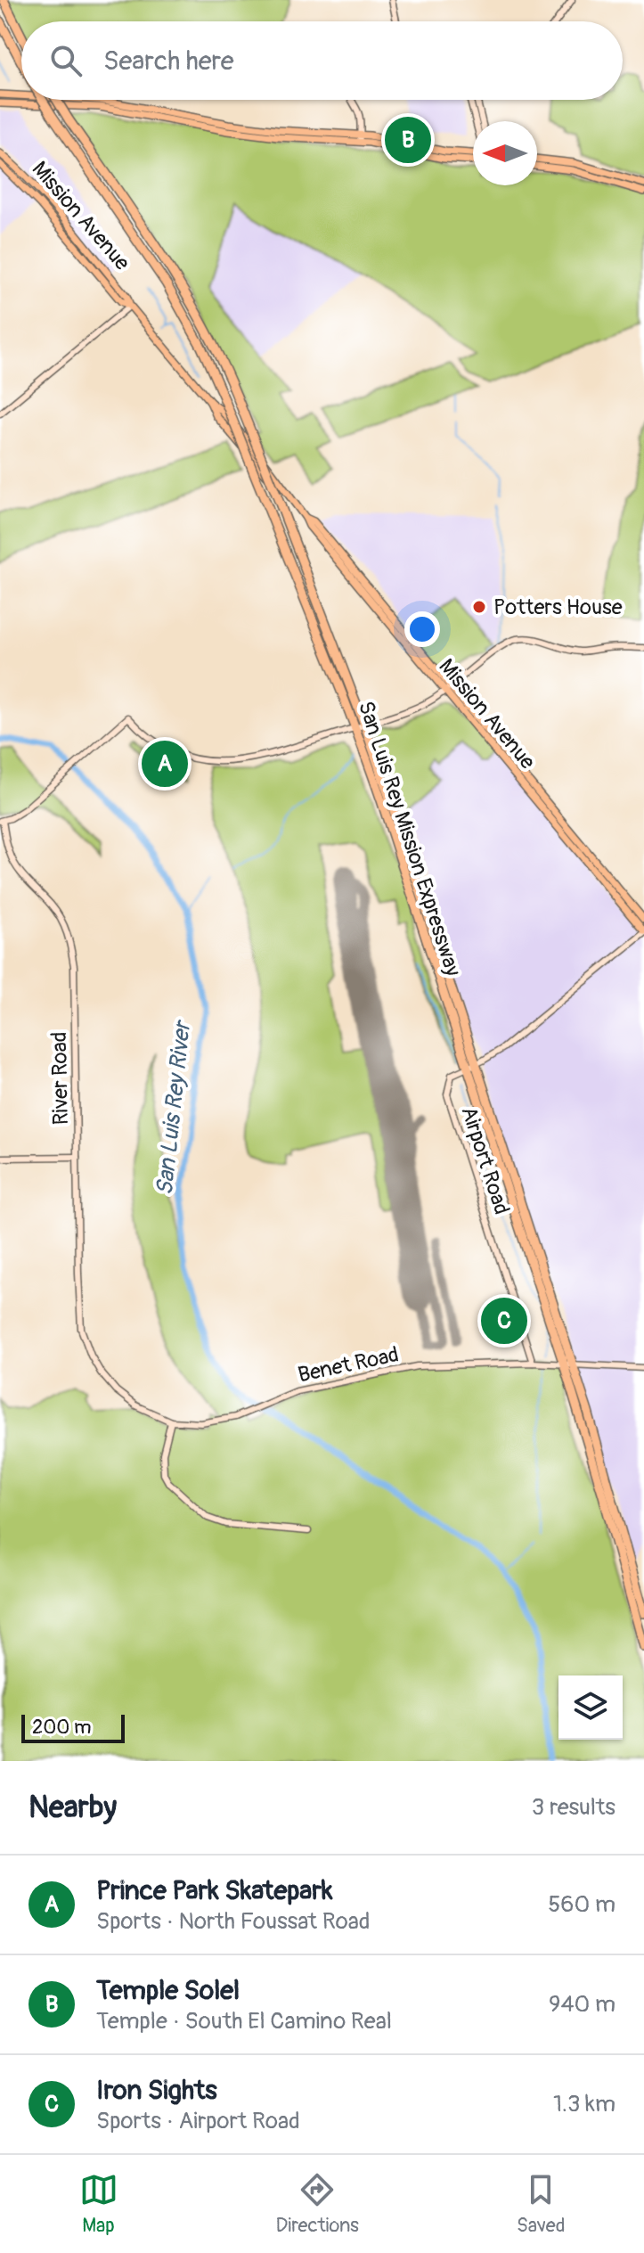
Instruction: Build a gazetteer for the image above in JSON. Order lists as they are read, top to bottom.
{
  "streets": {
    "highway": ["San Luis Rey Mission Expressway"],
    "main road": [
      "Mission Avenue",
      "River Road",
      "Airport Road",
      "Benet Road"
    ]
  },
  "crossings": [
    ["San Luis Rey Mission Expressway", "Airport Road"],
    ["San Luis Rey Mission Expressway", "Benet Road"],
    ["River Road", "Benet Road"],
    ["Airport Road", "Benet Road"]
  ],
  "water": ["San Luis Rey River"],
  "places": ["Potters House"],
  "scale_bar": "200 m",
  "north": "left",
  "page": {
    "search": "Search here",
    "pins": ["B", "A", "C"],
    "scale": "200 m",
    "heading": ["Nearby", "3 results"],
    "list": [
      {
        "mark": "A",
        "name": "Prince Park Skatepark",
        "note": "Sports · North Foussat Road",
        "value": "560 m"
      },
      {
        "mark": "B",
        "name": "Temple Solel",
        "note": "Temple · South El Camino Real",
        "value": "940 m"
      },
      {
        "mark": "C",
        "name": "Iron Sights",
        "note": "Sports · Airport Road",
        "value": "1.3 km"
      }
    ],
    "nav": ["Map", "Directions", "Saved"]
  }
}
